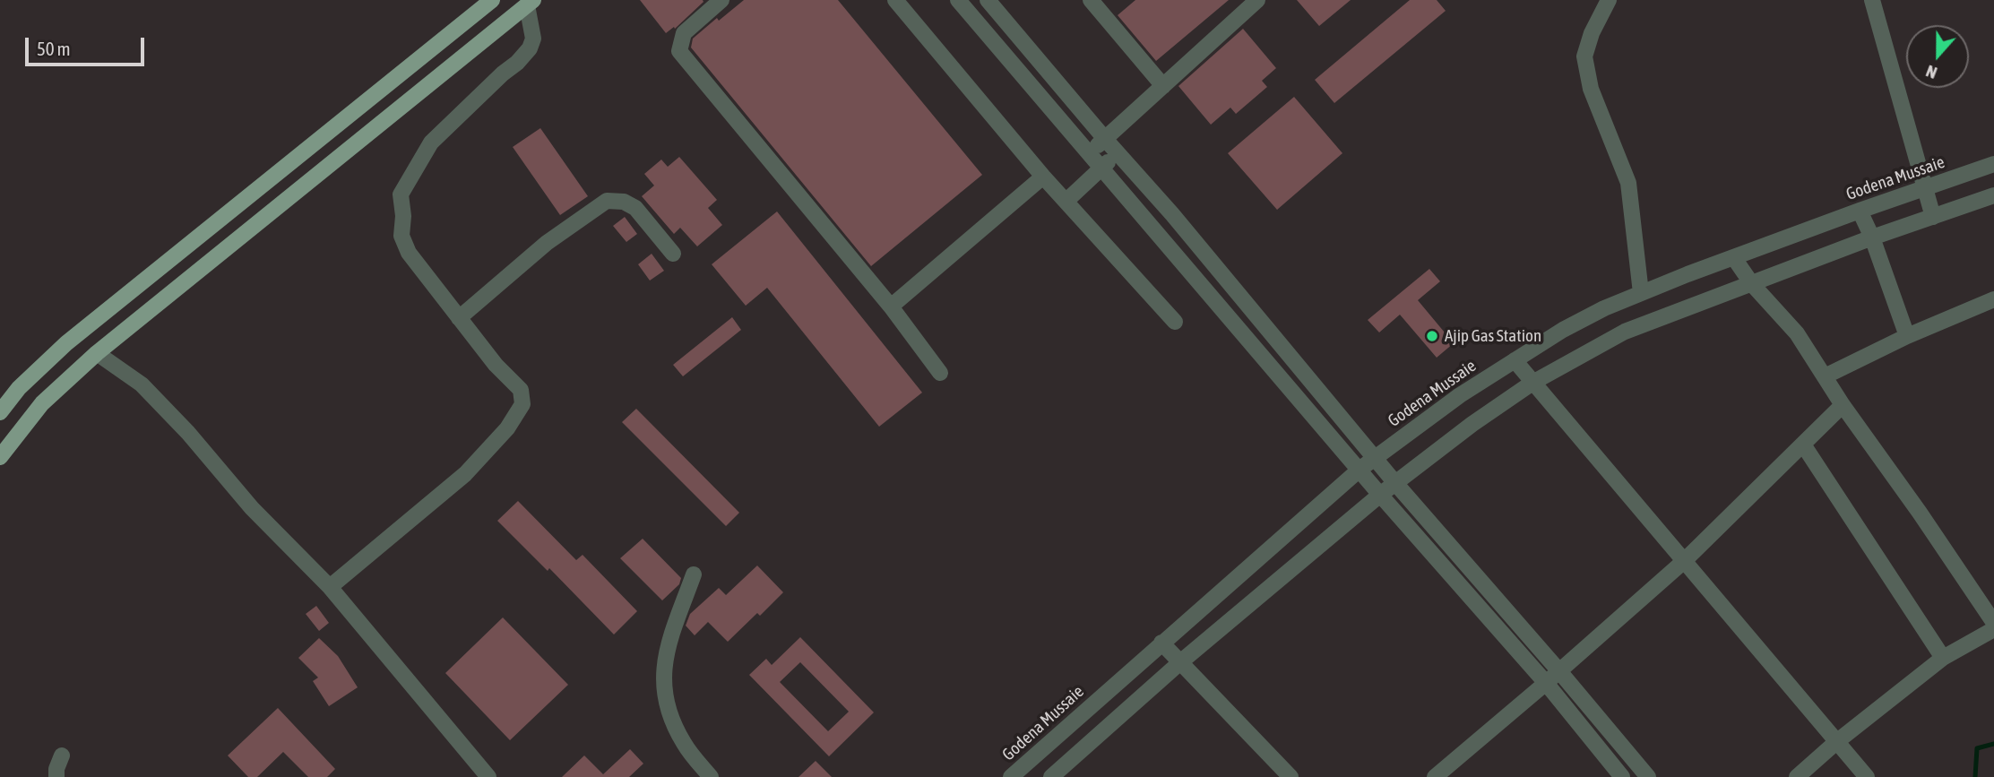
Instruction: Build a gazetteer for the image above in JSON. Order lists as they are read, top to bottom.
{
  "streets": {
    "street": ["Godena Mussaie"]
  },
  "places": ["Ajip Gas Station"],
  "scale_bar": "50 m",
  "north": "bottom"
}
